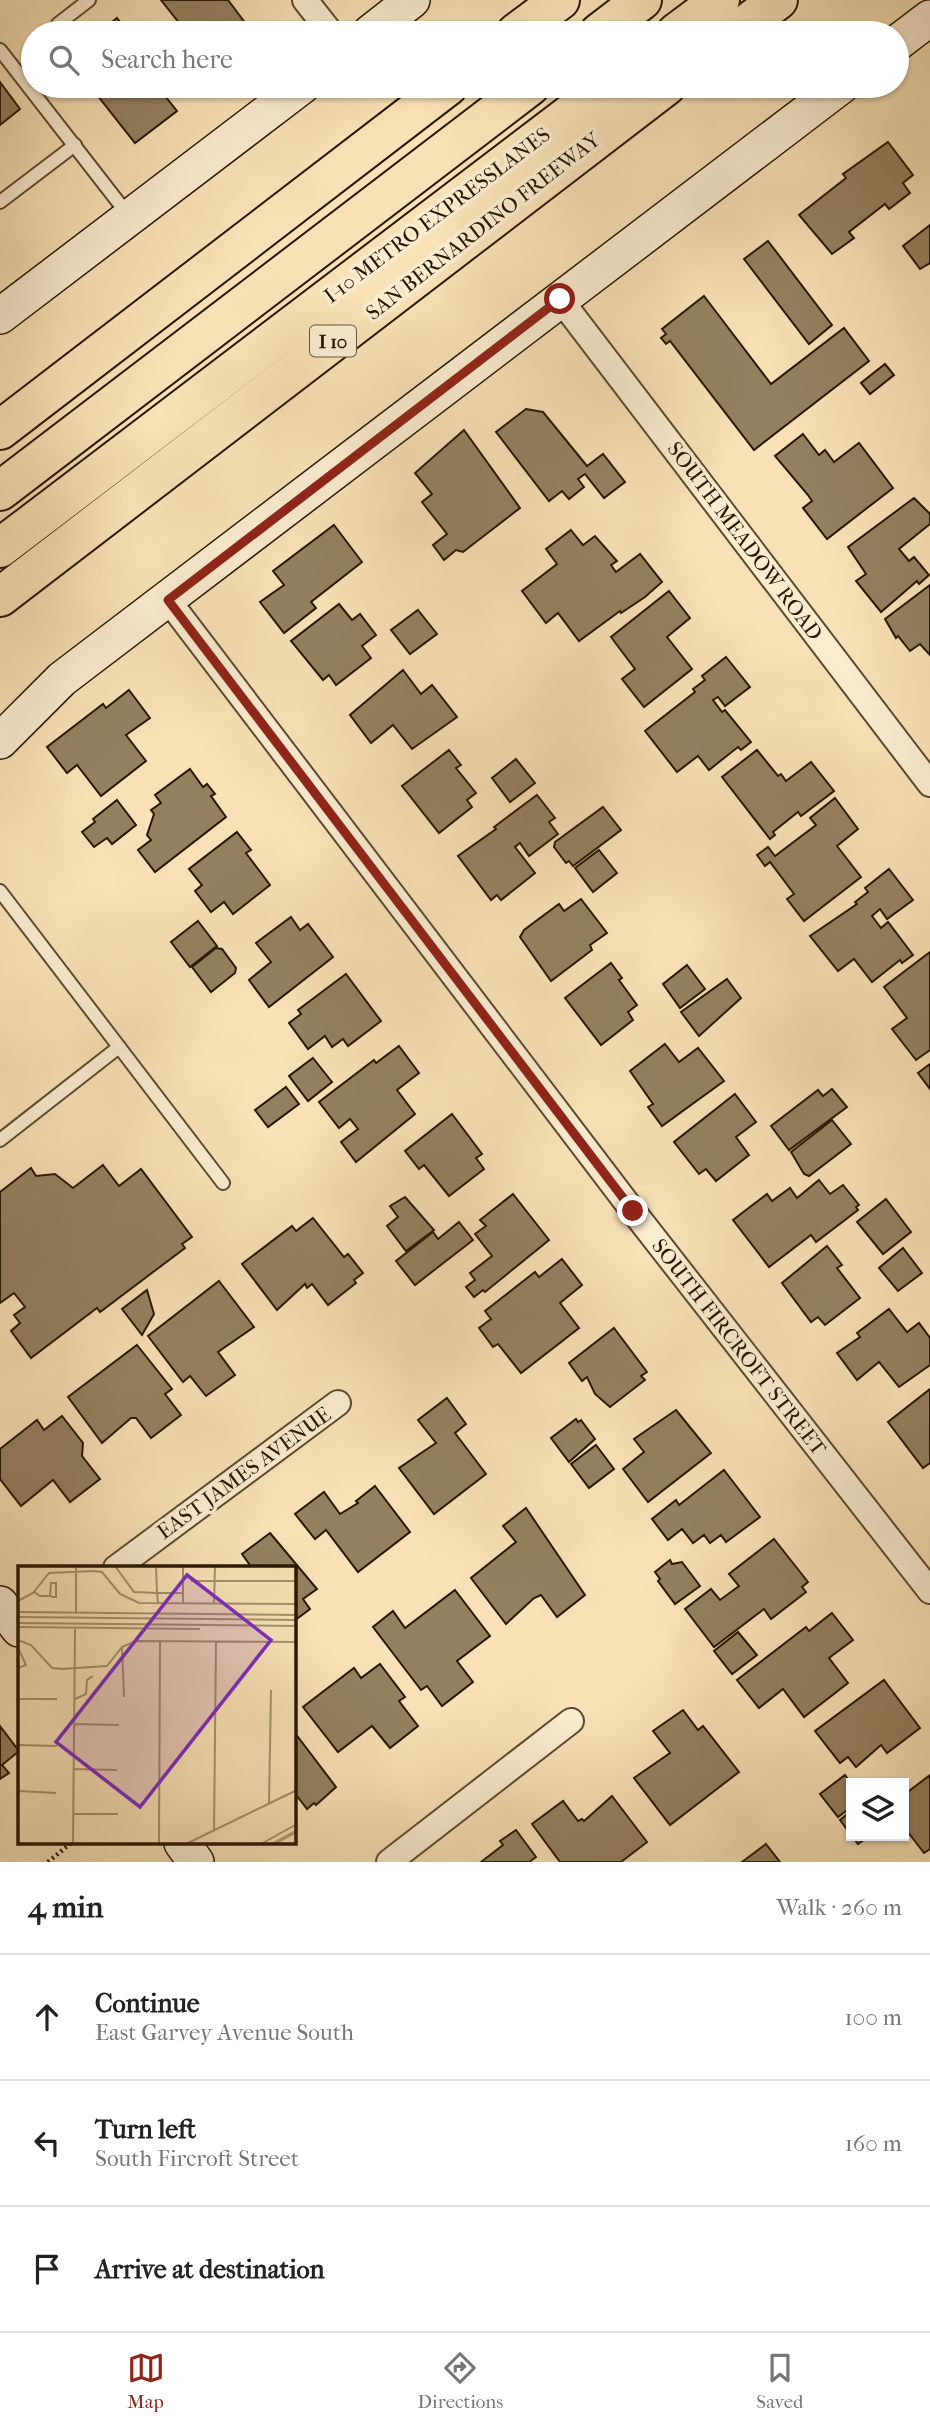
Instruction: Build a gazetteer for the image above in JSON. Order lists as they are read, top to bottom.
{
  "streets": {
    "highway": ["I-10 METRO EXPRESSLANES", "SAN BERNARDINO FREEWAY", "I 10"],
    "street": ["SOUTH MEADOW ROAD", "SOUTH FIRCROFT STREET", "EAST JAMES AVENUE"]
  },
  "page": {
    "search": "Search here",
    "heading": ["4 min", "Walk · 260 m"],
    "list": [
      ["Continue", "East Garvey Avenue South", "100 m"],
      ["Turn left", "South Fircroft Street", "160 m"],
      "Arrive at destination"
    ],
    "nav": ["Map", "Directions", "Saved"]
  }
}
